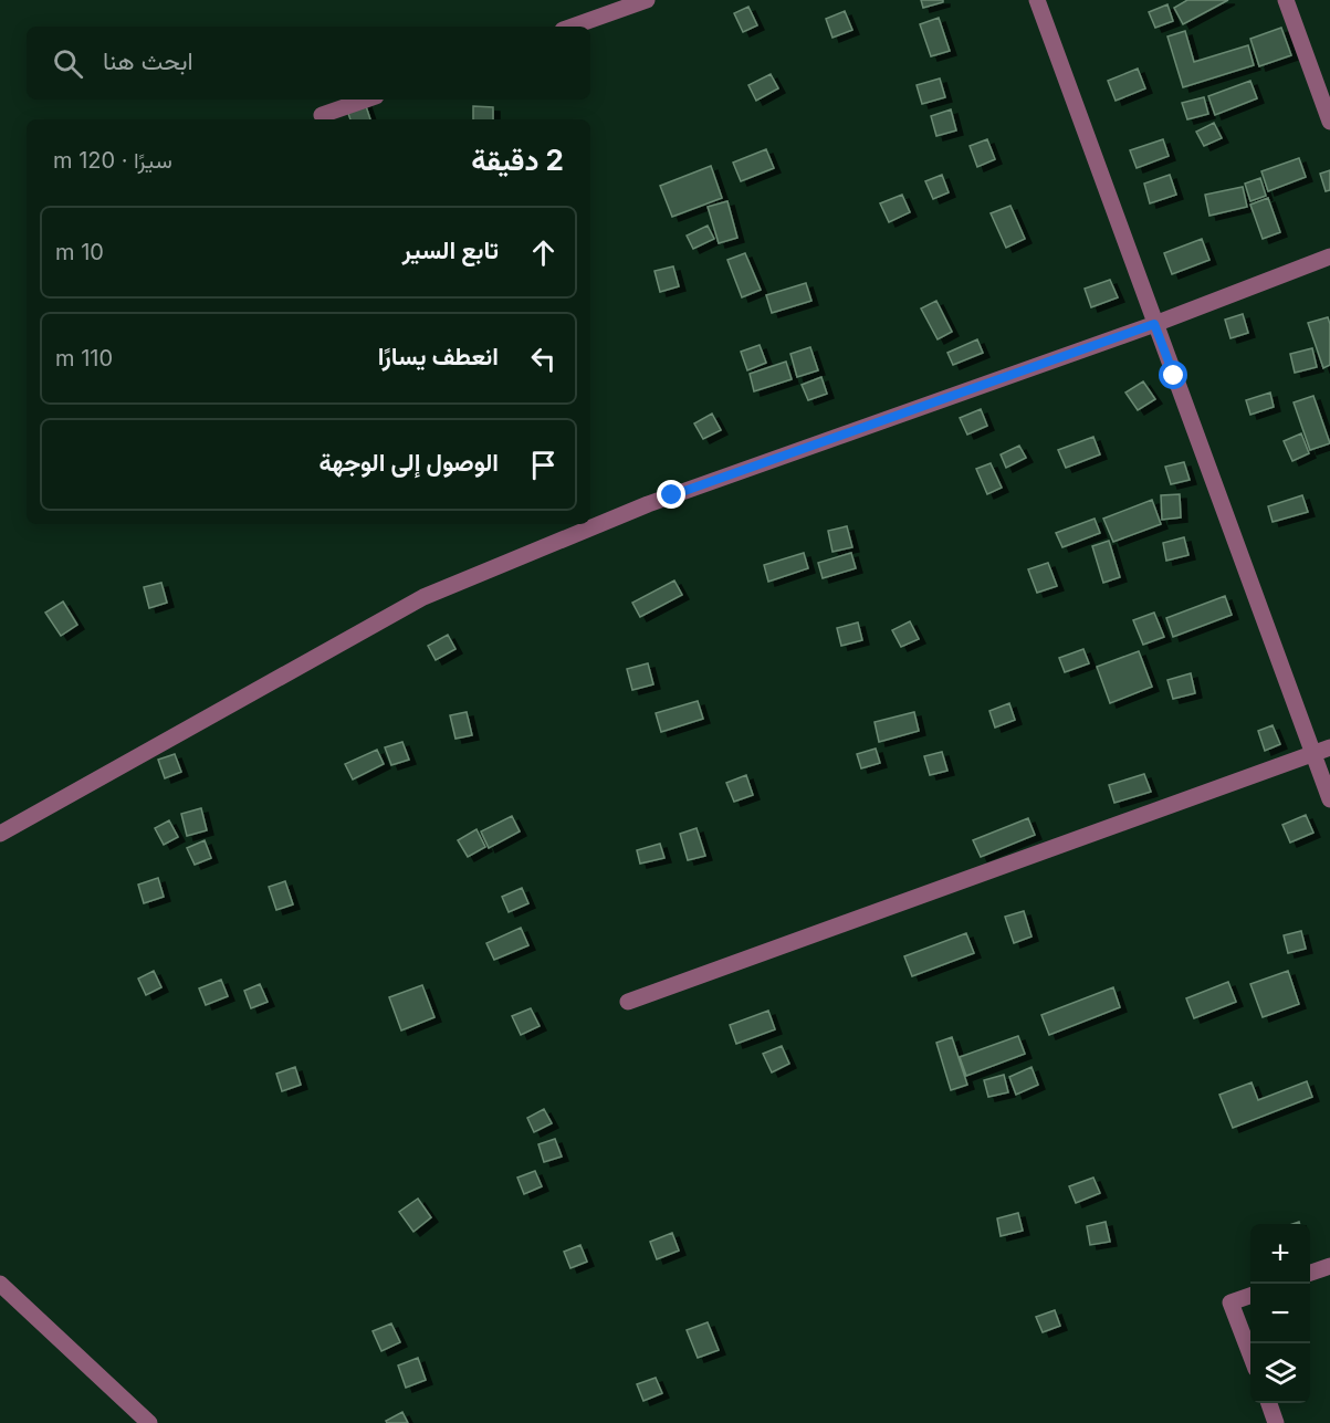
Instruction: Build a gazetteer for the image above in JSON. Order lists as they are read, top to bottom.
{
  "page": {
    "search": "ابحث هنا",
    "heading": ["2 دقيقة", "سيرًا · 120 m"],
    "list": [
      ["تابع السير", "10 m"],
      ["انعطف يسارًا", "110 m"],
      "الوصول إلى الوجهة"
    ],
    "map_buttons": ["+", "−"]
  }
}
